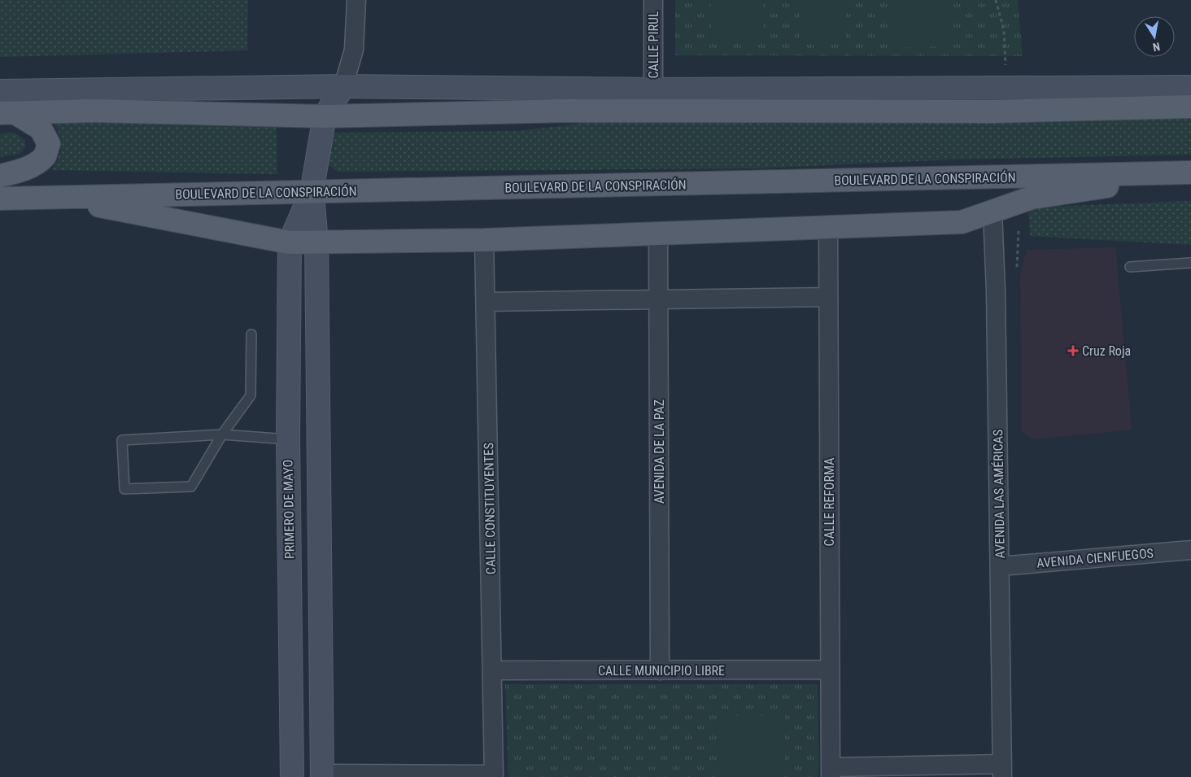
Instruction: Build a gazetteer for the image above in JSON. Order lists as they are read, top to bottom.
{
  "streets": {
    "main road": ["BOULEVARD DE LA CONSPIRACIÓN"],
    "street": [
      "CALLE PIRUL",
      "AVENIDA DE LA PAZ",
      "AVENIDA LAS AMÉRICAS",
      "CALLE REFORMA",
      "CALLE CONSTITUYENTES",
      "PRIMERO DE MAYO",
      "AVENIDA CIENFUEGOS",
      "CALLE MUNICIPIO LIBRE"
    ]
  },
  "crossings": [
    ["AVENIDA DE LA PAZ", "CALLE MUNICIPIO LIBRE"],
    ["AVENIDA LAS AMÉRICAS", "AVENIDA CIENFUEGOS"],
    ["CALLE REFORMA", "CALLE MUNICIPIO LIBRE"],
    ["CALLE CONSTITUYENTES", "CALLE MUNICIPIO LIBRE"]
  ],
  "places": {
    "health": ["Cruz Roja"]
  },
  "north": "bottom"
}
